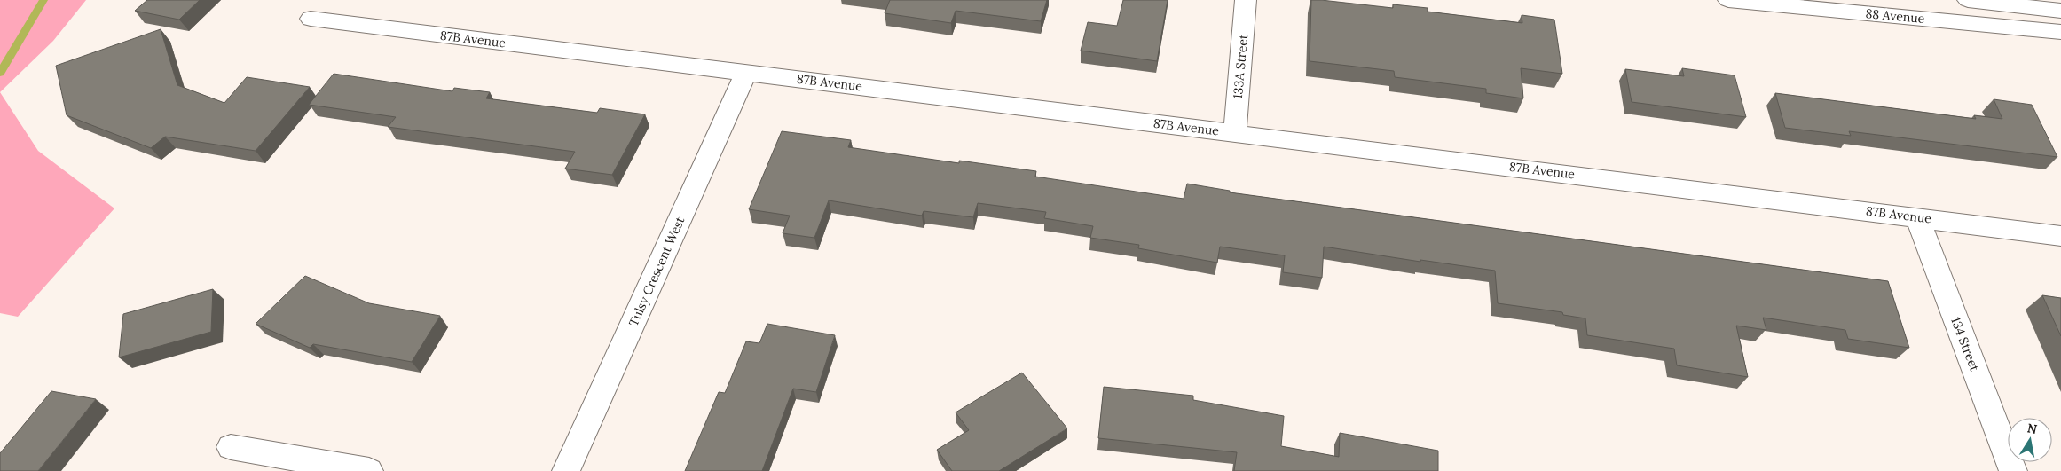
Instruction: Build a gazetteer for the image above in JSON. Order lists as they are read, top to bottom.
{
  "streets": {
    "street": [
      "88 Avenue",
      "87B Avenue",
      "133A Street",
      "Tulsy Crescent West",
      "134 Street"
    ]
  },
  "crossings": [
    ["87B Avenue", "133A Street"],
    ["87B Avenue", "Tulsy Crescent West"],
    ["87B Avenue", "134 Street"]
  ],
  "north": "top"
}
